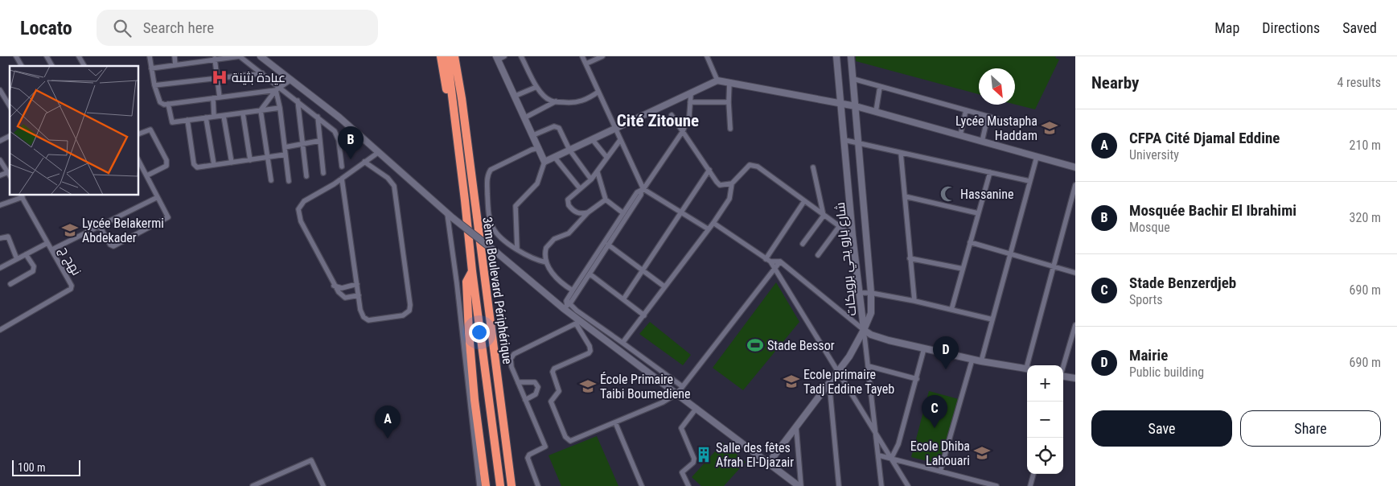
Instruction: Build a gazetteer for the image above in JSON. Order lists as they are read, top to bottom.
{
  "streets": {
    "highway": ["3ème Boulevard Périphérique"],
    "main road": ["شارع بارو يحي برويكات"],
    "street": ["نهج ج"]
  },
  "districts": ["Cité Zitoune"],
  "places": {
    "hospital": ["عيادة بثينة"],
    "school or university": [
      "Lycée Mustapha Haddam",
      "Lycée Belakermi Abdekader",
      "Ecole primaire Tadj Eddine Tayeb",
      "École Primaire Taibi Boumediene",
      "Ecole Dhiba Lahouari"
    ],
    "mosque": ["Hassanine"],
    "sports": ["Stade Bessor"],
    "building": ["Salle des fêtes Afrah El-Djazair"]
  },
  "scale_bar": "100 m",
  "north": "bottom right",
  "page": {
    "header": "Locato",
    "search": "Search here",
    "nav": ["Map", "Directions", "Saved"],
    "heading": ["Nearby", "4 results"],
    "list": [
      {
        "mark": "A",
        "name": "CFPA Cité Djamal Eddine",
        "note": "University",
        "value": "210 m"
      },
      {
        "mark": "B",
        "name": "Mosquée Bachir El Ibrahimi",
        "note": "Mosque",
        "value": "320 m"
      },
      {
        "mark": "C",
        "name": "Stade Benzerdjeb",
        "note": "Sports",
        "value": "690 m"
      },
      {
        "mark": "D",
        "name": "Mairie",
        "note": "Public building",
        "value": "690 m"
      }
    ],
    "pins": [
      "B",
      "D",
      "C",
      "A"
    ],
    "map_buttons": ["+", "−"],
    "buttons": ["Save", "Share"],
    "scale": "100 m"
  }
}
